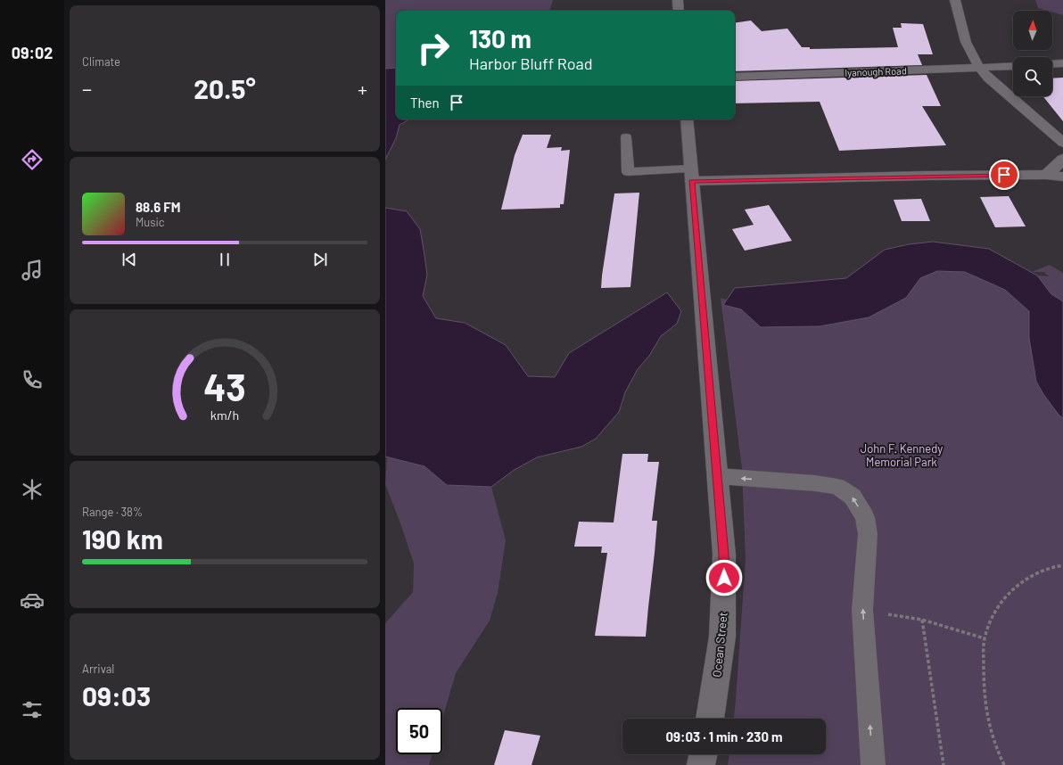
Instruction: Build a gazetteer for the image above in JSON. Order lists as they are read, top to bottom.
{
  "streets": {
    "street": ["Iyanough Road", "Ocean Street"]
  },
  "parks": ["John F. Kennedy Memorial Park"],
  "north": "top",
  "page": {
    "tabs": "09:02",
    "tile": [
      "Climate",
      ["Range · 38%", "190 km"],
      ["Arrival", "09:03"]
    ],
    "turn": ["130 m", "Harbor Bluff Road"],
    "heat": ["−", "20.5°", "+"],
    "then": "Then",
    "song": ["88.6 FM", "Music"],
    "limit": "50",
    "trip": "09:03 · 1 min · 230 m",
    "gauge": ["43", "km/h"]
  }
}
